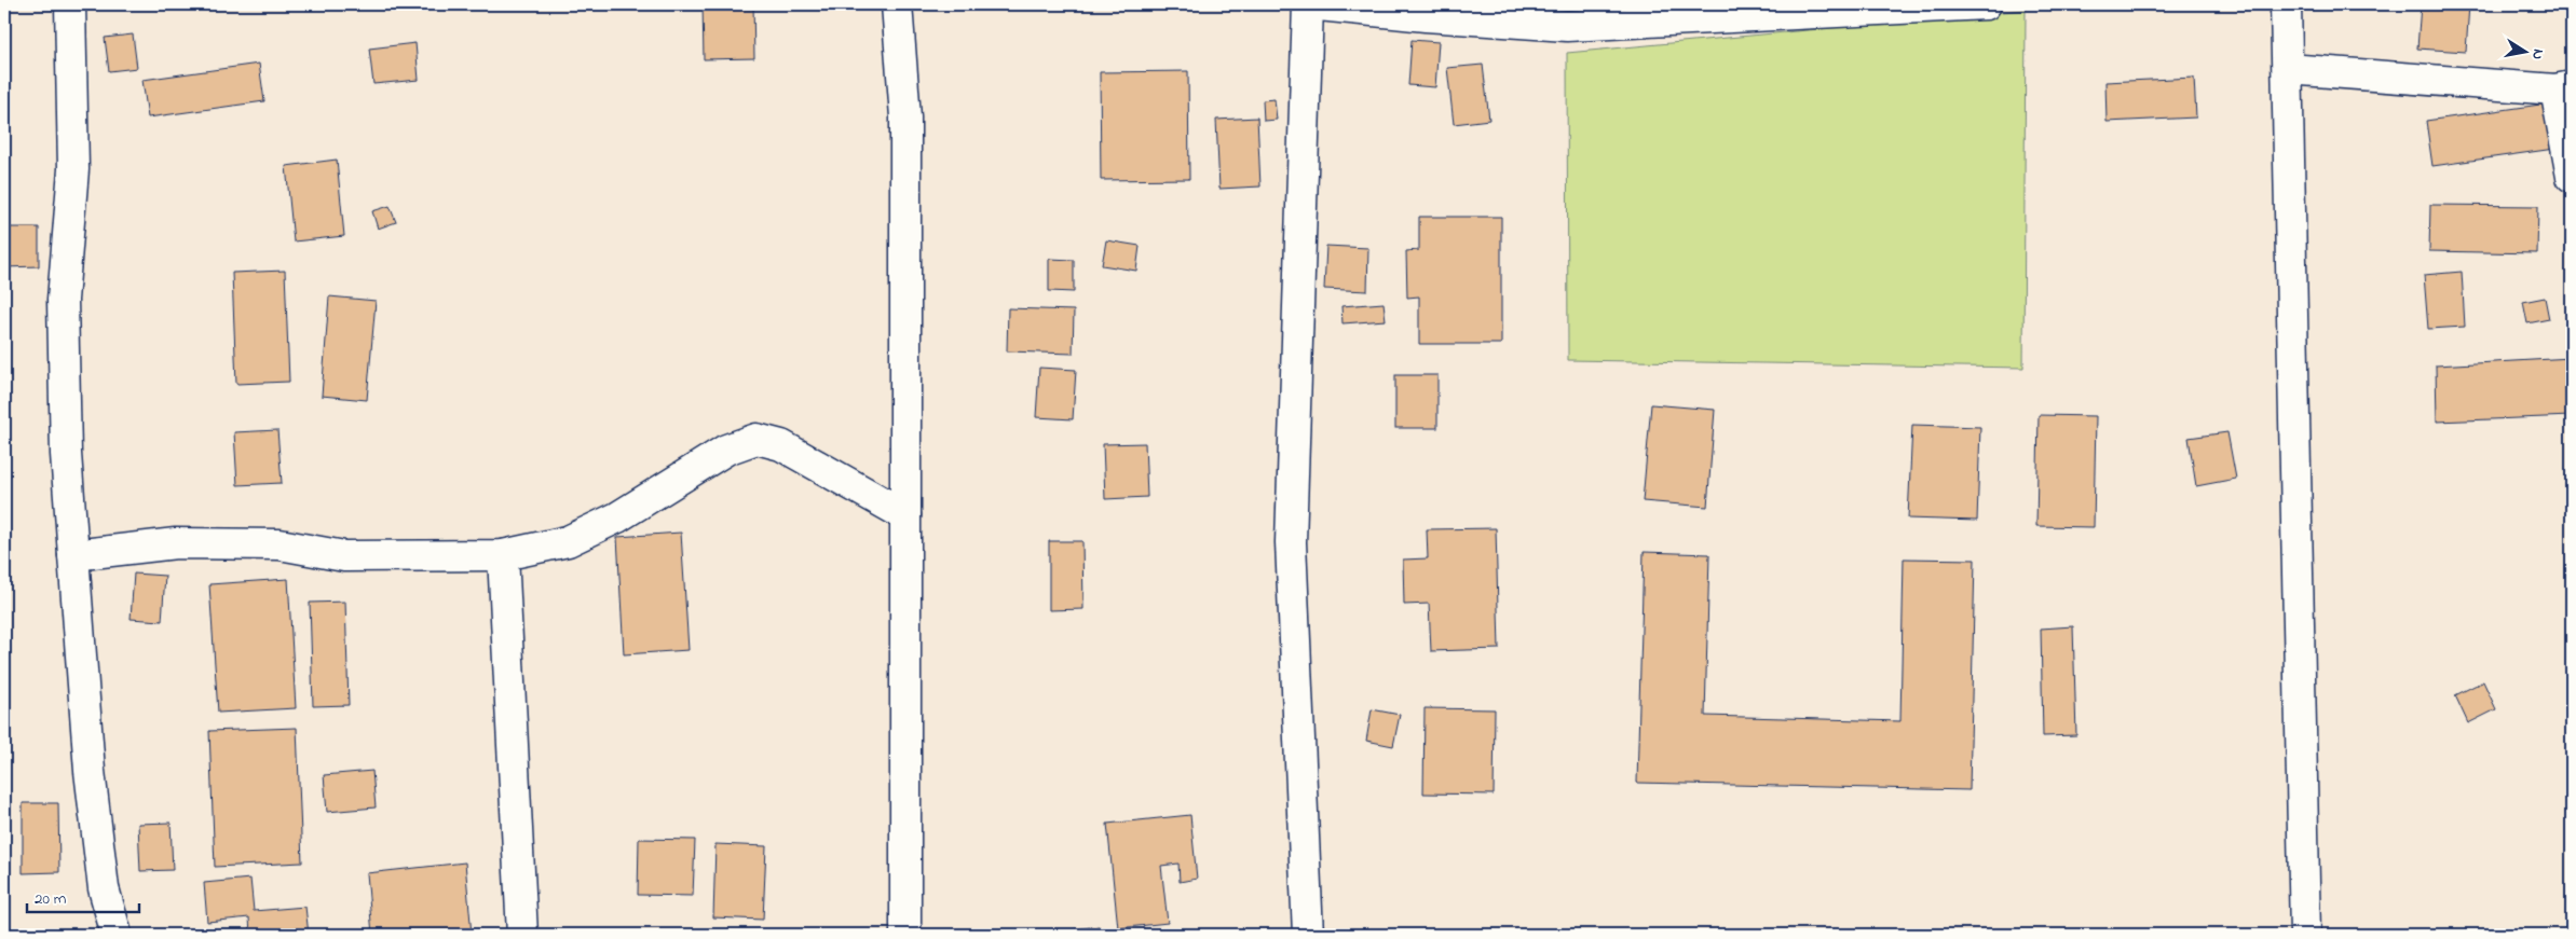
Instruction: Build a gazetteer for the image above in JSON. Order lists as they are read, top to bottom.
{
  "scale_bar": "20 m",
  "north": "right"
}
